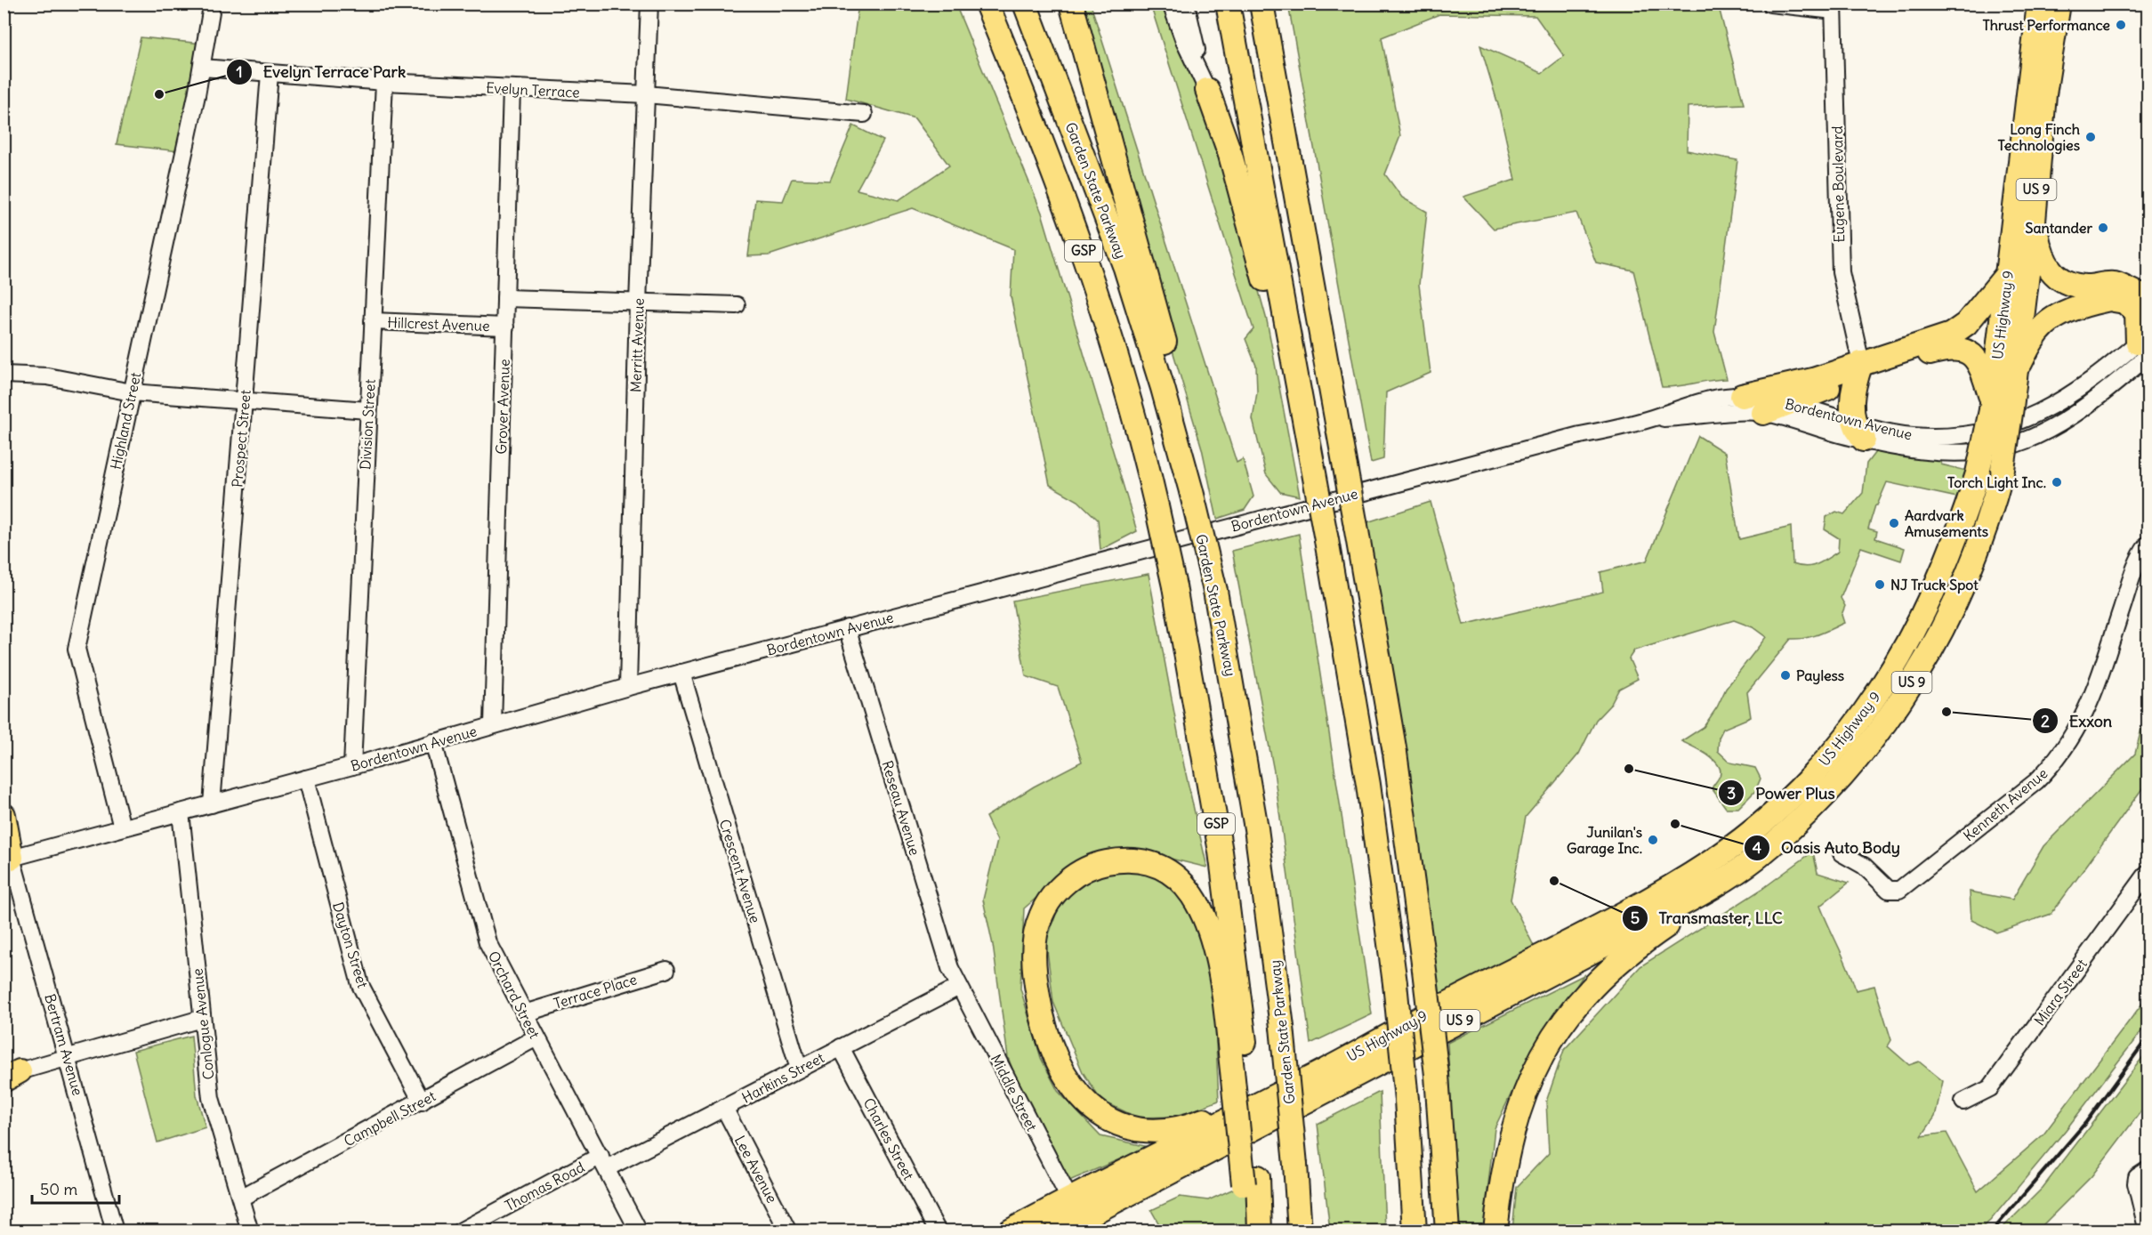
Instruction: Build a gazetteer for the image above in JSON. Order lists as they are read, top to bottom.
{
  "streets": {
    "highway": [
      "US 9",
      "Garden State Parkway",
      "GSP",
      "US Highway 9"
    ],
    "street": [
      "Evelyn Terrace",
      "Eugene Boulevard",
      "Hillcrest Avenue",
      "Merritt Avenue",
      "Grover Avenue",
      "Bordentown Avenue",
      "Highland Street",
      "Division Street",
      "Prospect Street",
      "Kenneth Avenue",
      "Reseau Avenue",
      "Crescent Avenue",
      "Dayton Street",
      "Terrace Place",
      "Miara Street",
      "Orchard Street",
      "Conlogue Avenue",
      "Bertram Avenue",
      "Harkins Street",
      "Middle Street",
      "Campbell Street",
      "Charles Street",
      "Lee Avenue",
      "Thomas Road"
    ]
  },
  "crossings": [
    ["Evelyn Terrace", "Merritt Avenue"],
    ["Evelyn Terrace", "Grover Avenue"],
    ["Evelyn Terrace", "Highland Street"],
    ["Evelyn Terrace", "Division Street"],
    ["Evelyn Terrace", "Prospect Street"],
    ["US Highway 9", "Middle Street"],
    ["Hillcrest Avenue", "Grover Avenue"],
    ["Hillcrest Avenue", "Division Street"],
    ["Merritt Avenue", "Bordentown Avenue"],
    ["Grover Avenue", "Bordentown Avenue"],
    ["Bordentown Avenue", "Highland Street"],
    ["Bordentown Avenue", "Division Street"],
    ["Bordentown Avenue", "Prospect Street"],
    ["Bordentown Avenue", "Reseau Avenue"],
    ["Bordentown Avenue", "Crescent Avenue"],
    ["Bordentown Avenue", "Dayton Street"],
    ["Bordentown Avenue", "Orchard Street"],
    ["Bordentown Avenue", "Conlogue Avenue"],
    ["Bordentown Avenue", "Bertram Avenue"],
    ["Reseau Avenue", "Harkins Street"],
    ["Reseau Avenue", "Middle Street"],
    ["Crescent Avenue", "Harkins Street"],
    ["Dayton Street", "Campbell Street"],
    ["Terrace Place", "Orchard Street"],
    ["Orchard Street", "Harkins Street"],
    ["Orchard Street", "Campbell Street"],
    ["Orchard Street", "Thomas Road"],
    ["Conlogue Avenue", "Campbell Street"],
    ["Harkins Street", "Middle Street"],
    ["Harkins Street", "Charles Street"],
    ["Harkins Street", "Lee Avenue"],
    ["Harkins Street", "Thomas Road"]
  ],
  "places": [
    "Thrust Performance",
    "Evelyn Terrace Park",
    "Long Finch Technologies",
    "Santander",
    "Torch Light Inc.",
    "Aardvark Amusements",
    "NJ Truck Spot",
    "Payless",
    "Exxon",
    "Power Plus",
    "Oasis Auto Body",
    "Junilan's Garage Inc.",
    "Transmaster, LLC"
  ],
  "scale_bar": "50 m"
}
